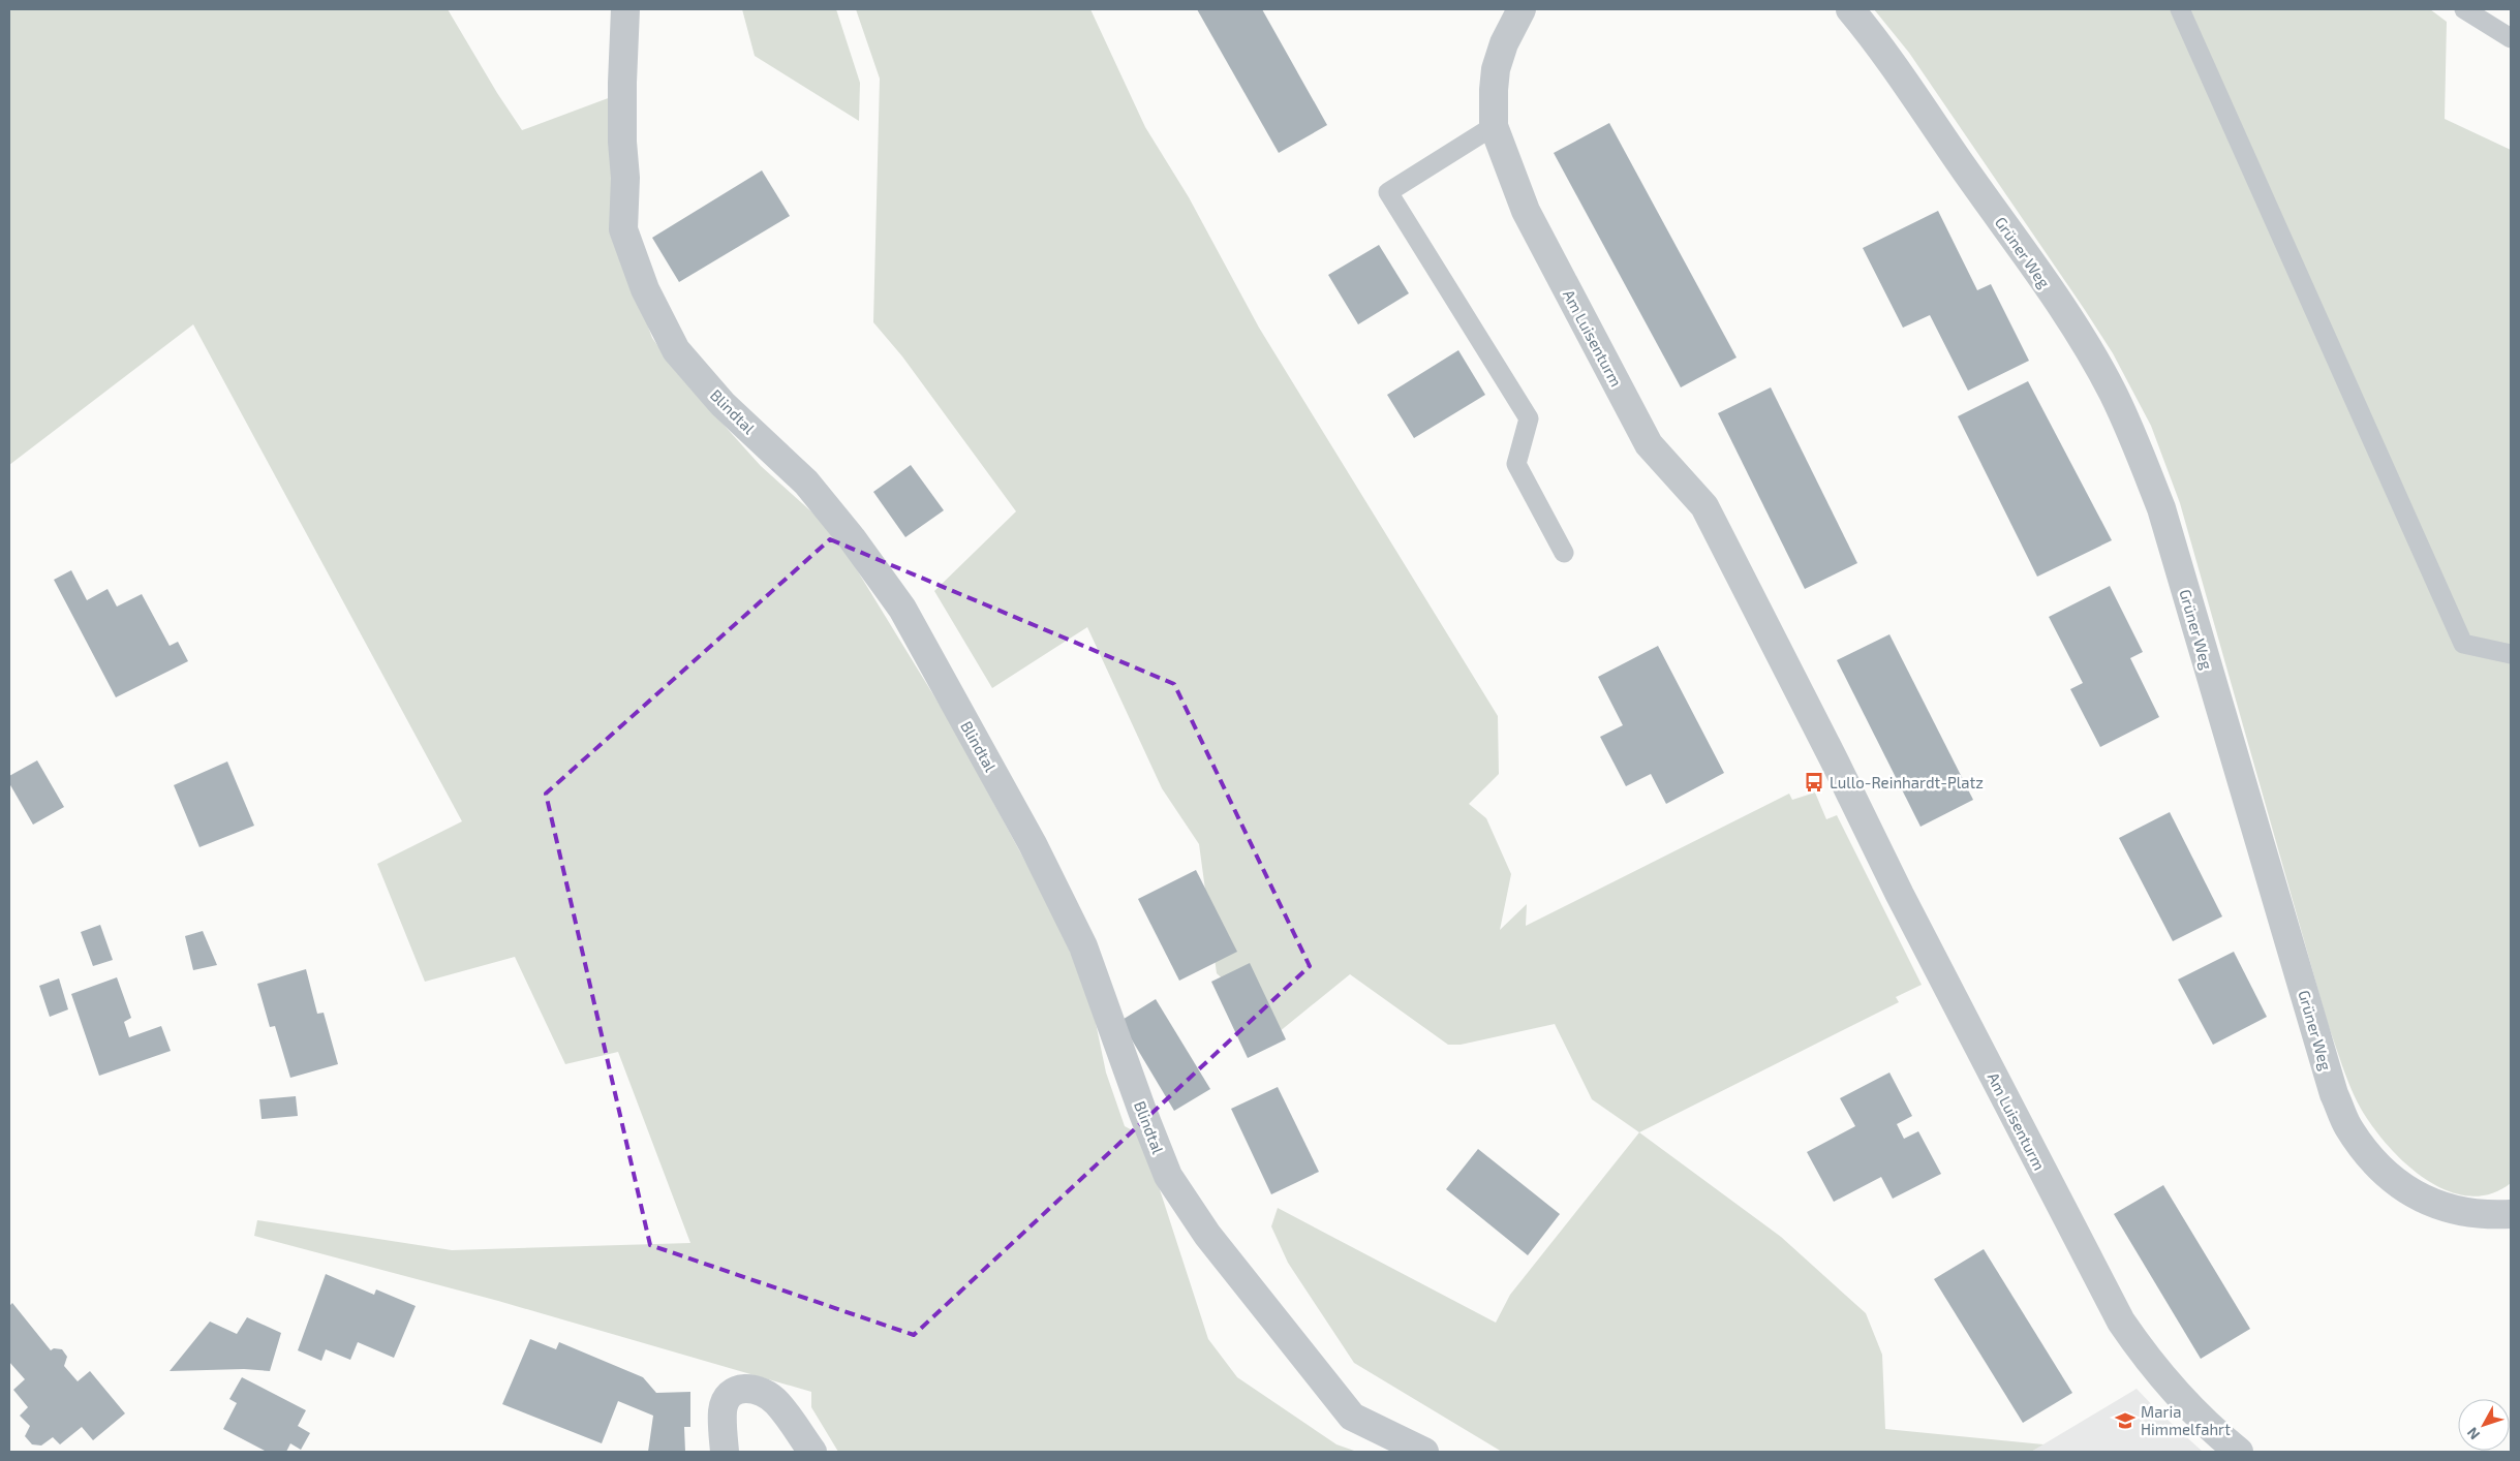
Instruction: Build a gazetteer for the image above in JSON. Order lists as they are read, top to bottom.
{
  "streets": {
    "street": ["Grüner Weg", "Am Luisenturm", "Blindtal"]
  },
  "places": {
    "bus stop": ["Lullo-Reinhardt-Platz"],
    "school or university": ["Maria Himmelfahrt"]
  },
  "north": "bottom left"
}
